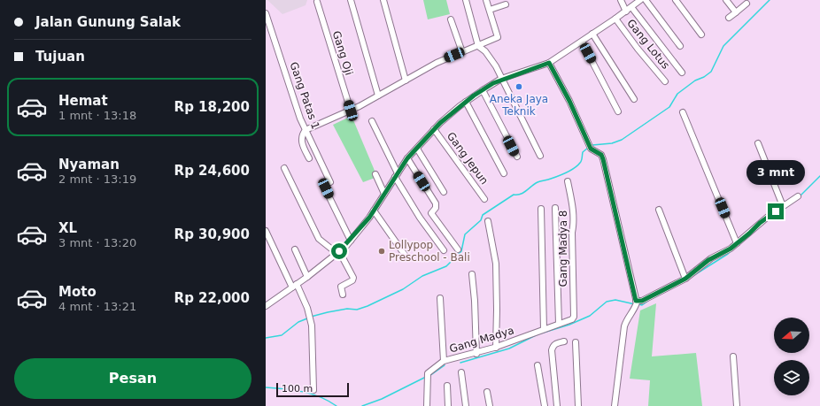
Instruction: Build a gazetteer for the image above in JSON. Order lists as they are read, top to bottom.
{
  "streets": {
    "street": [
      "Gang Lotus",
      "Gang Oji",
      "Gang Patas 1",
      "Gang Jepun",
      "Gang Madya 8",
      "Gang Madya"
    ]
  },
  "crossings": [
    ["Gang Madya 8", "Gang Madya"]
  ],
  "places": ["Aneka Jaya Teknik", "Lollypop Preschool - Bali"],
  "scale_bar": "100 m",
  "north": "left",
  "page": {
    "banner": ["Jalan Gunung Salak", "Tujuan"],
    "list": [
      {
        "name": "Hemat",
        "note": "1 mnt · 13:18",
        "value": "Rp 18,200"
      },
      {
        "name": "Nyaman",
        "note": "2 mnt · 13:19",
        "value": "Rp 24,600"
      },
      {
        "name": "XL",
        "note": "3 mnt · 13:20",
        "value": "Rp 30,900"
      },
      {
        "name": "Moto",
        "note": "4 mnt · 13:21",
        "value": "Rp 22,000"
      }
    ],
    "bubble": "3 mnt",
    "buttons": "Pesan",
    "scale": "100 m"
  }
}
